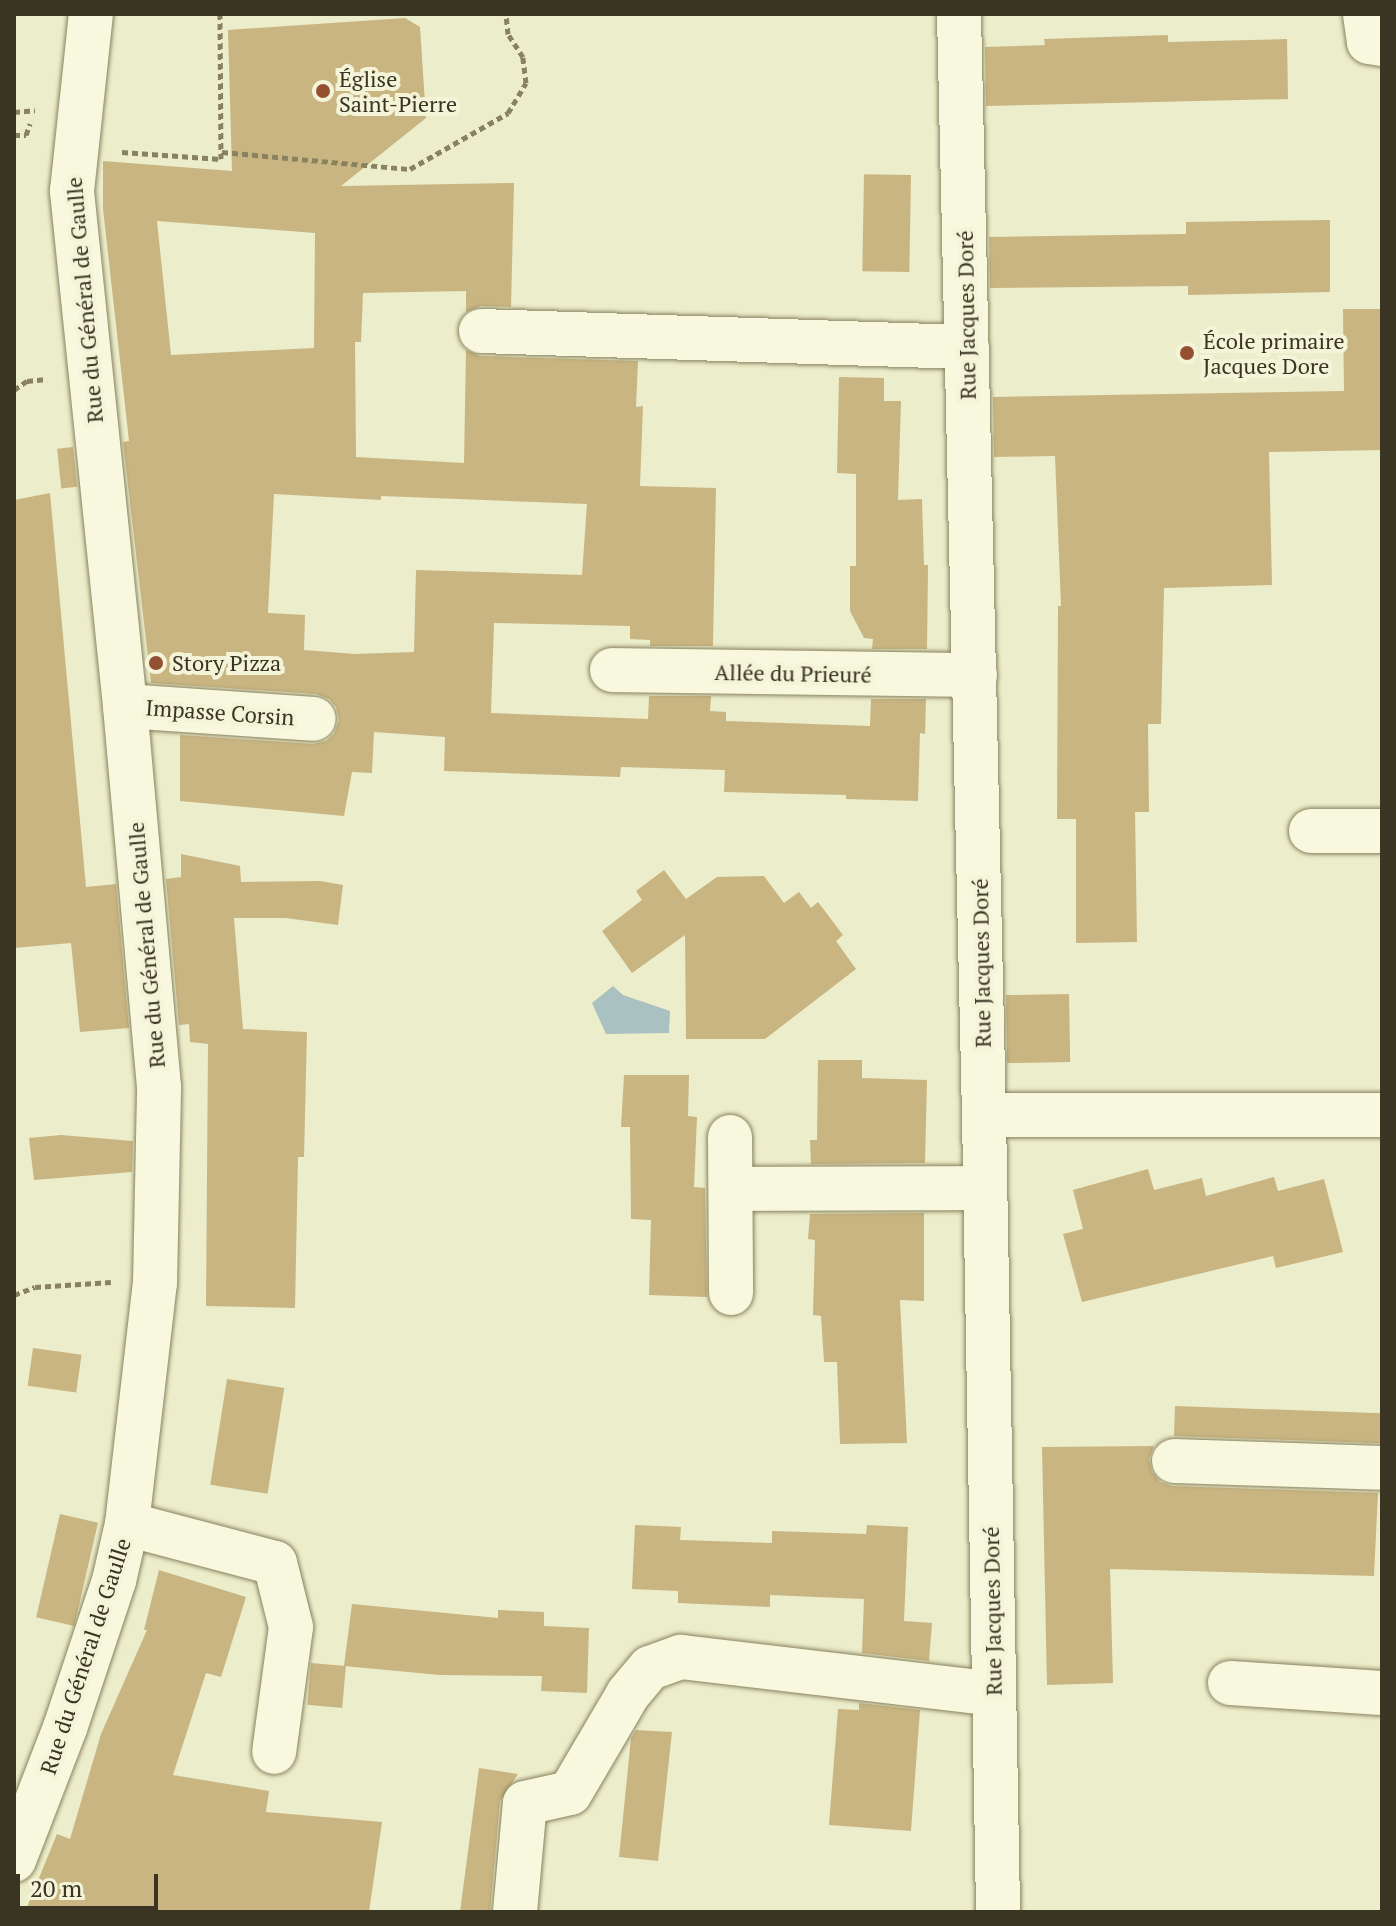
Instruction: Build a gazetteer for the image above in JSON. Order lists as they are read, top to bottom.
{
  "streets": {
    "street": [
      "Rue du Général de Gaulle",
      "Rue Jacques Doré",
      "Allée du Prieuré",
      "Impasse Corsin"
    ]
  },
  "crossings": [
    ["Rue du Général de Gaulle", "Impasse Corsin"],
    ["Rue Jacques Doré", "Allée du Prieuré"]
  ],
  "places": ["Église Saint-Pierre", "École primaire Jacques Dore", "Story Pizza"],
  "scale_bar": "20 m"
}
